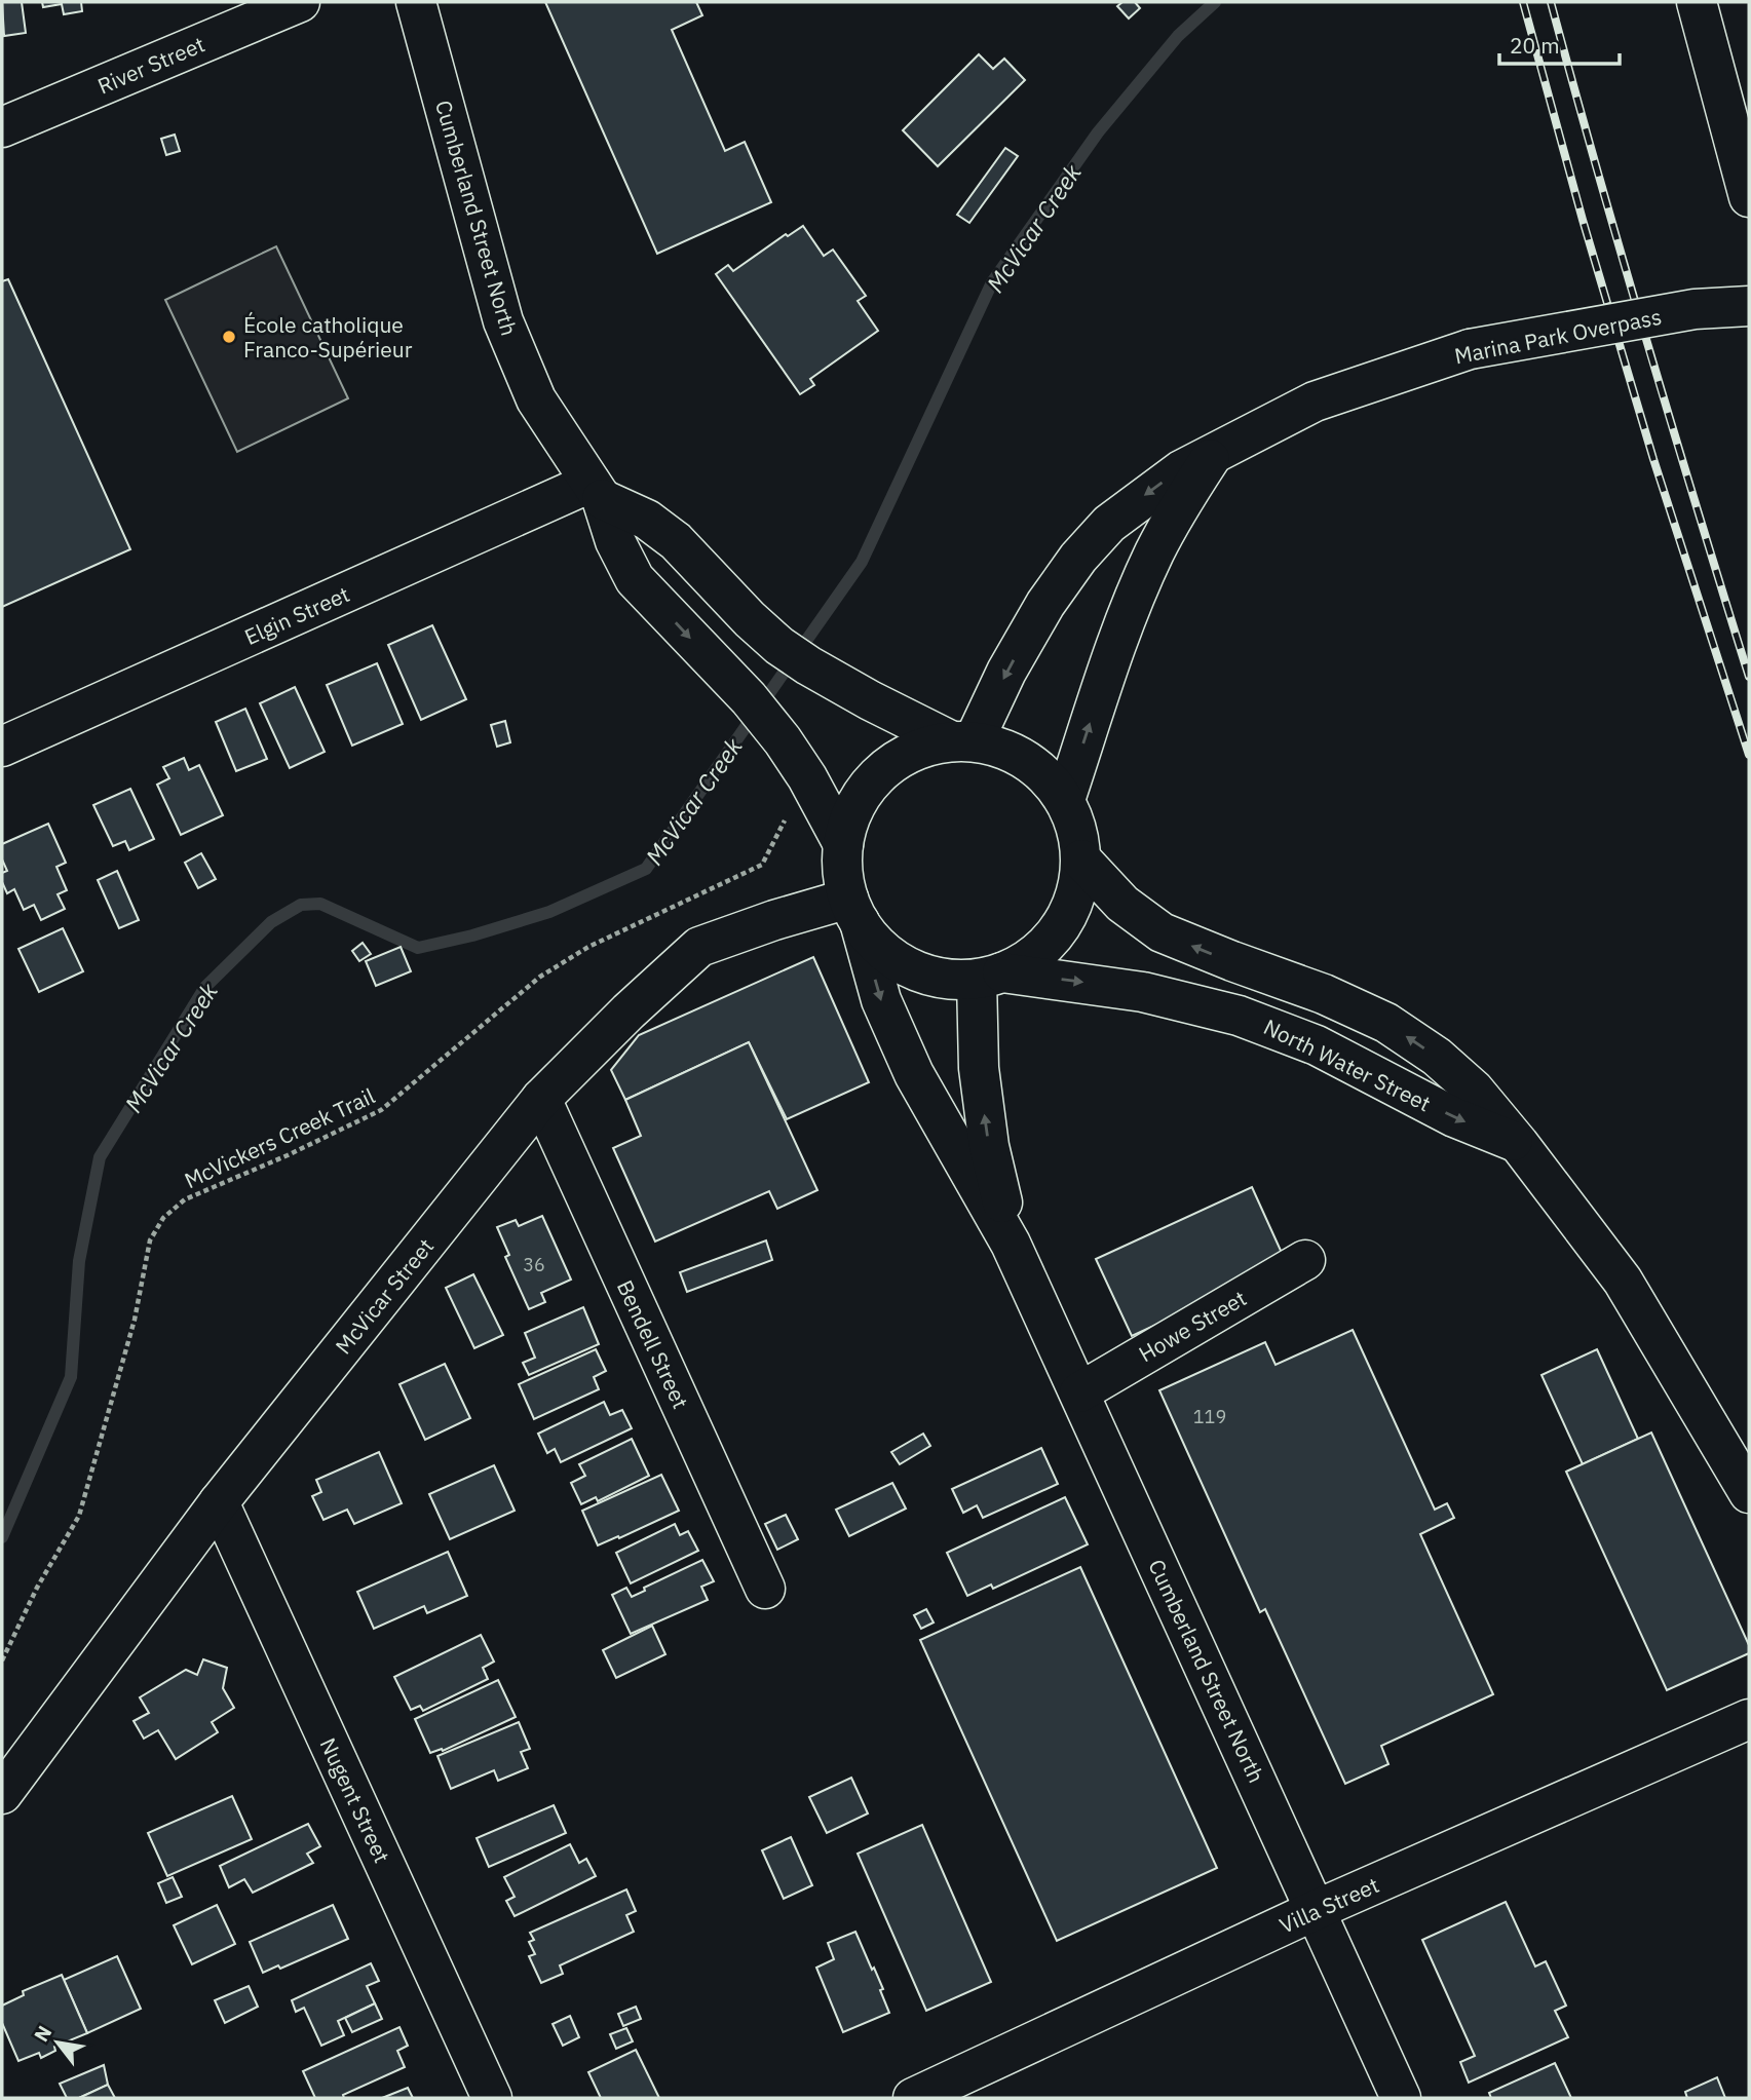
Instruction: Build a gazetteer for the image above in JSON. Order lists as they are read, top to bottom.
{
  "streets": {
    "street": [
      "River Street",
      "Cumberland Street North",
      "Marina Park Overpass",
      "Elgin Street",
      "North Water Street",
      "McVicar Street",
      "Howe Street",
      "Bendell Street",
      "Nugent Street",
      "Villa Street"
    ],
    "path": ["McVickers Creek Trail"]
  },
  "crossings": [
    ["Cumberland Street North", "Marina Park Overpass"],
    ["Cumberland Street North", "Elgin Street"],
    ["Cumberland Street North", "North Water Street"],
    ["Cumberland Street North", "McVickers Creek Trail"],
    ["Cumberland Street North", "McVicar Street"],
    ["Cumberland Street North", "Howe Street"],
    ["Cumberland Street North", "Villa Street"],
    ["Marina Park Overpass", "North Water Street"],
    ["Marina Park Overpass", "McVicar Street"],
    ["North Water Street", "McVicar Street"],
    ["McVicar Street", "Bendell Street"],
    ["McVicar Street", "Nugent Street"]
  ],
  "water": ["McVicar Creek"],
  "places": ["École catholique Franco-Supérieur"],
  "house_numbers": ["36", "119"],
  "scale_bar": "20 m",
  "north": "top left"
}
